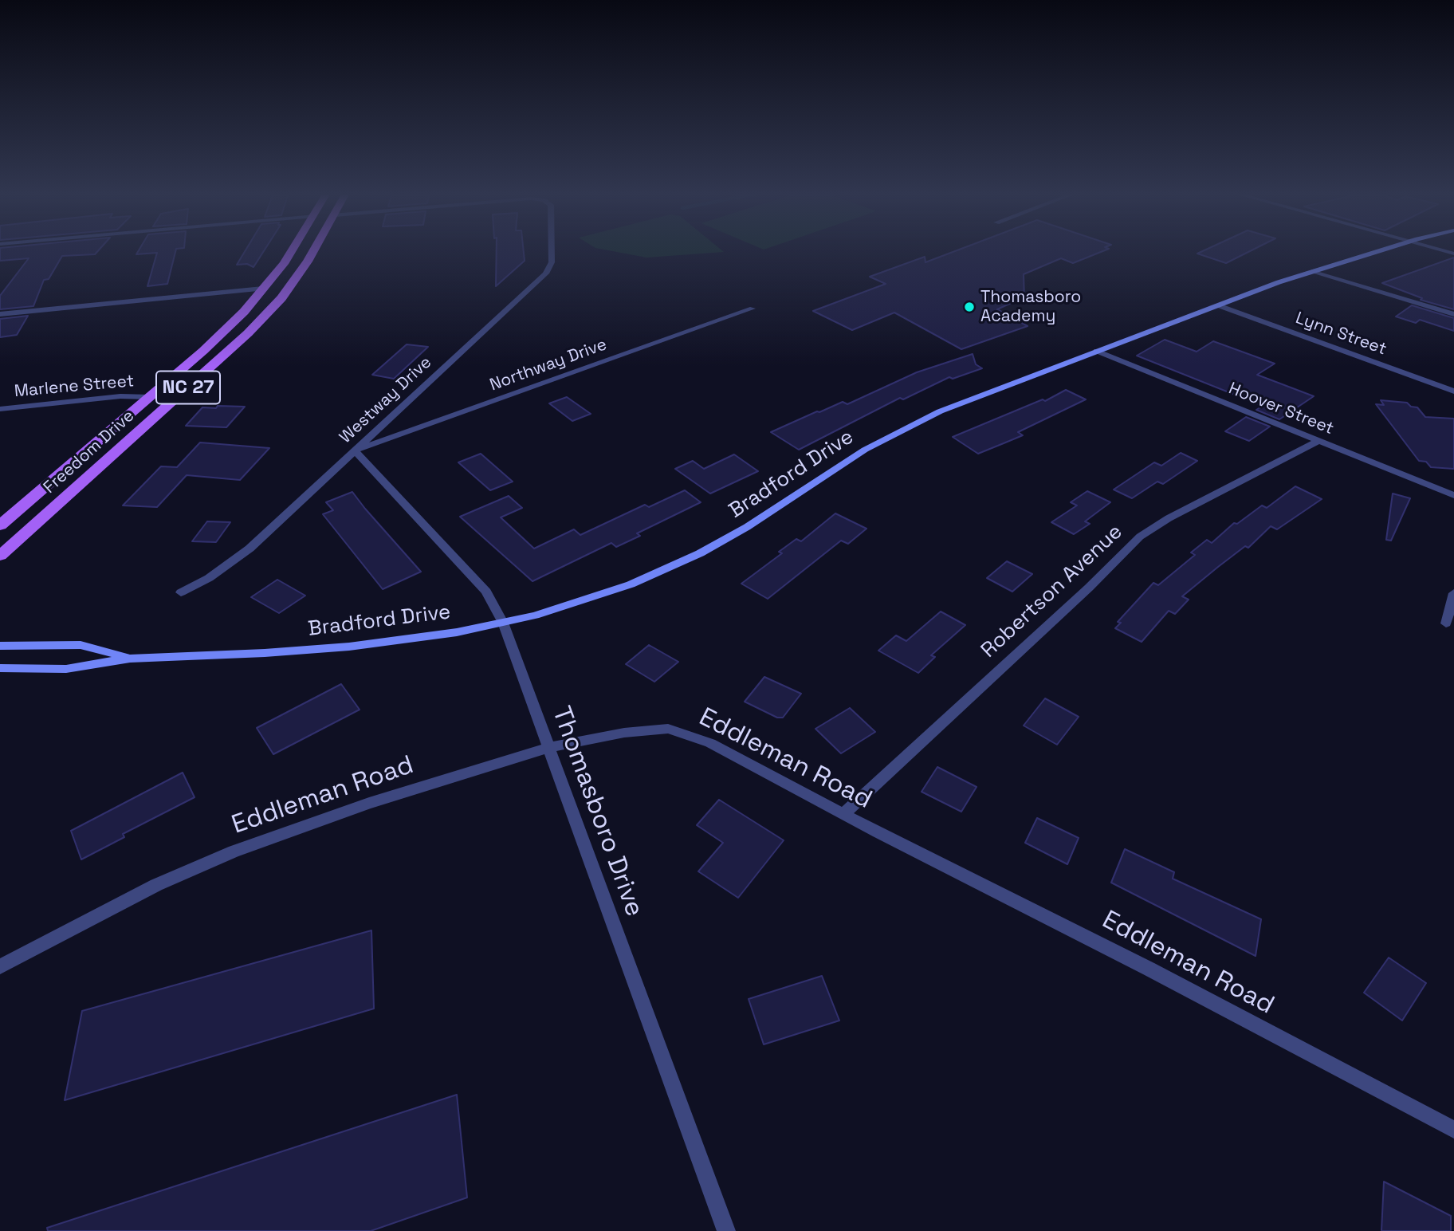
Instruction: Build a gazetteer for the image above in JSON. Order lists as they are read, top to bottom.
{
  "streets": {
    "main road": ["NC 27", "Freedom Drive"],
    "street": [
      "Lynn Street",
      "Northway Drive",
      "Marlene Street",
      "Westway Drive",
      "Hoover Street",
      "Bradford Drive",
      "Robertson Avenue",
      "Eddleman Road",
      "Thomasboro Drive"
    ]
  },
  "crossings": [
    ["Lynn Street", "Bradford Drive"],
    ["Northway Drive", "Westway Drive"],
    ["Northway Drive", "Thomasboro Drive"],
    ["Marlene Street", "Freedom Drive"],
    ["Westway Drive", "Thomasboro Drive"],
    ["Hoover Street", "Bradford Drive"],
    ["Hoover Street", "Robertson Avenue"],
    ["Bradford Drive", "Thomasboro Drive"],
    ["Robertson Avenue", "Eddleman Road"],
    ["Eddleman Road", "Thomasboro Drive"]
  ],
  "places": ["Thomasboro Academy"]
}
